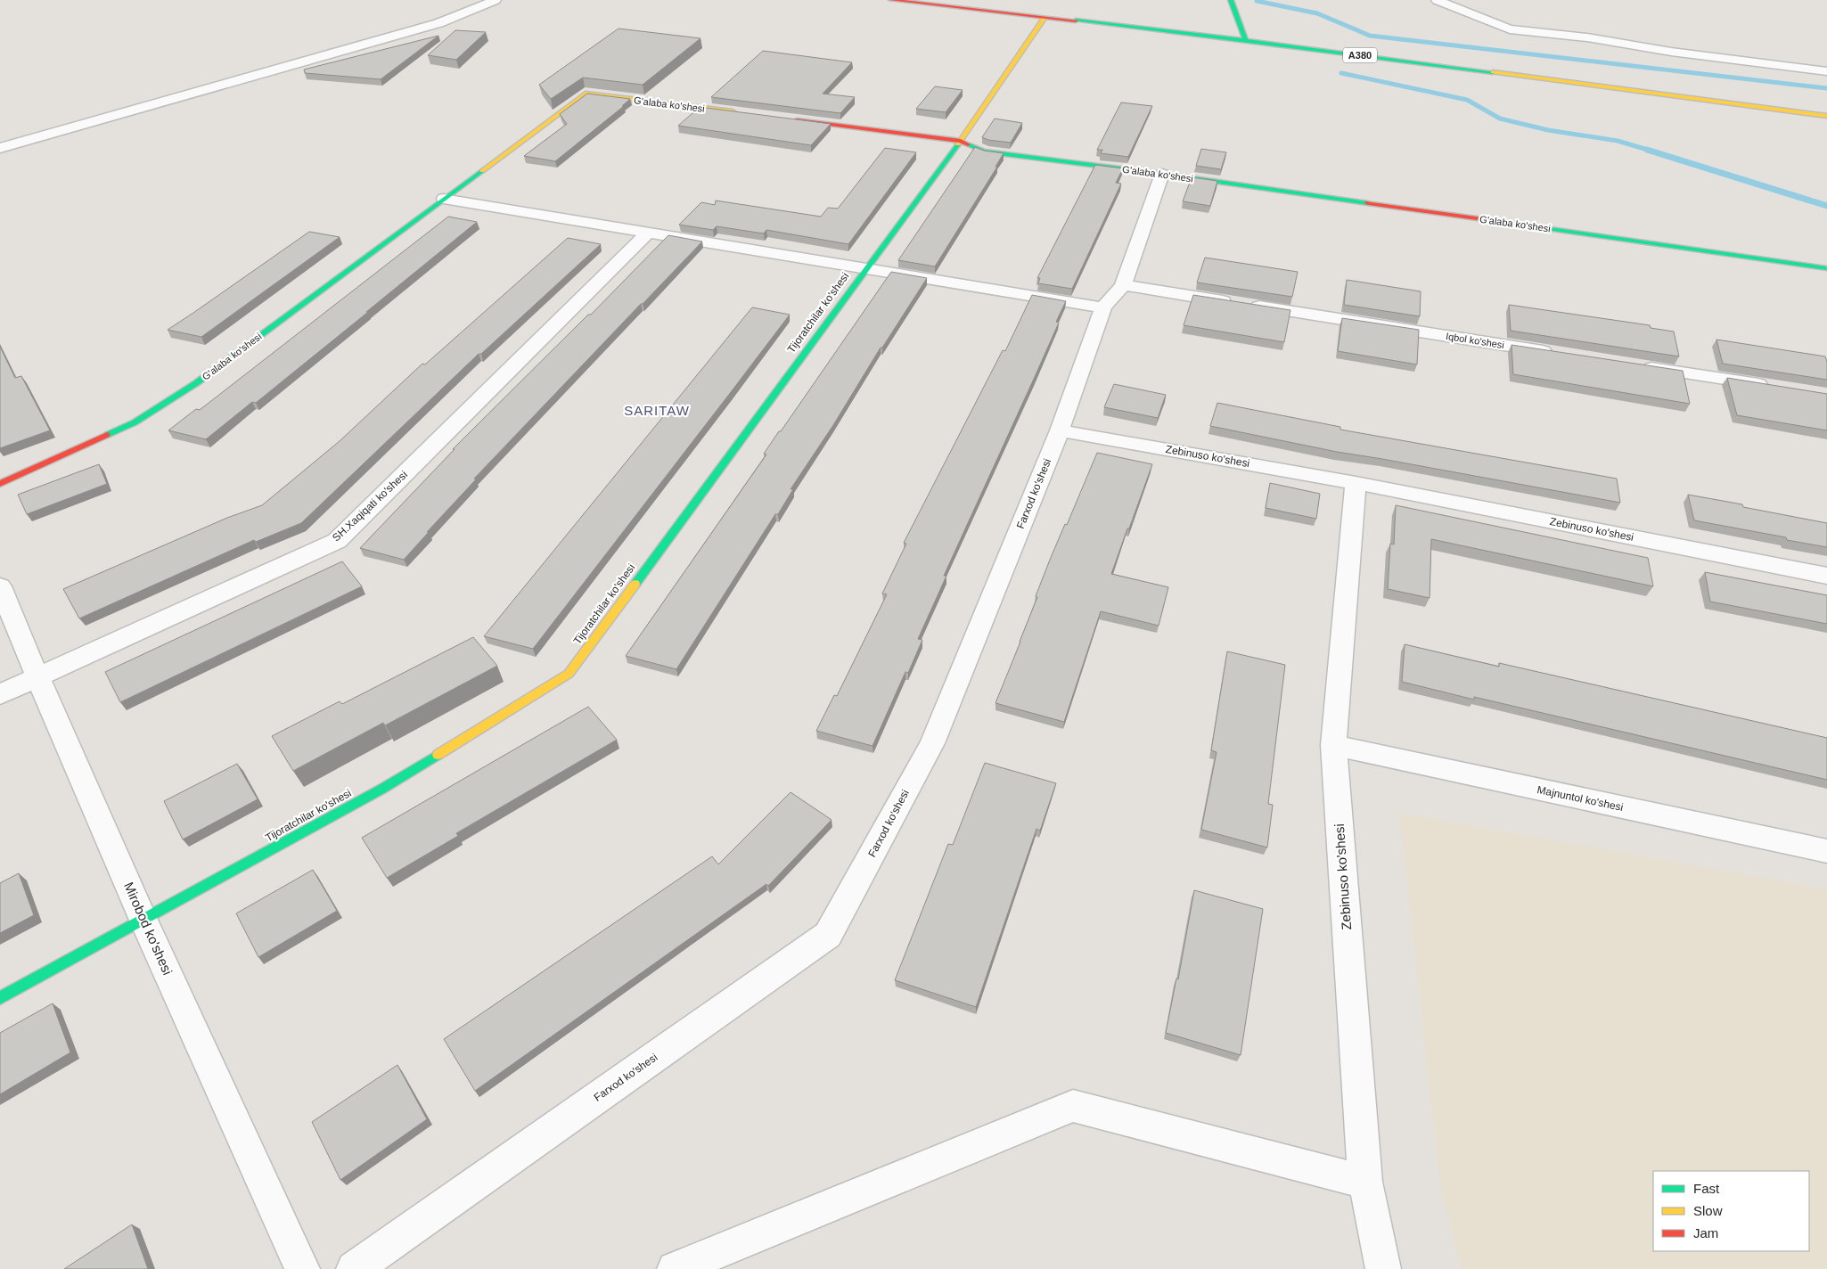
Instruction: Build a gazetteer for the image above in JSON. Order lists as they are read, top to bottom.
{
  "streets": {
    "main road": ["A380", "G'alaba ko'shesi", "Tijoratchilar ko'shesi"],
    "street": [
      "Iqbol ko'shesi",
      "Zebinuso ko'shesi",
      "Farxod ko'shesi",
      "SH.Xaqiqati ko'shesi",
      "Majnuntol ko'shesi",
      "Mirobod ko'shesi"
    ]
  },
  "crossings": [
    ["A380", "Tijoratchilar ko'shesi"],
    ["G'alaba ko'shesi", "Tijoratchilar ko'shesi"],
    ["G'alaba ko'shesi", "Farxod ko'shesi"],
    ["Tijoratchilar ko'shesi", "Mirobod ko'shesi"],
    ["Iqbol ko'shesi", "Farxod ko'shesi"],
    ["Zebinuso ko'shesi", "Farxod ko'shesi"],
    ["Zebinuso ko'shesi", "Majnuntol ko'shesi"],
    ["SH.Xaqiqati ko'shesi", "Mirobod ko'shesi"]
  ],
  "districts": ["SARITAW"],
  "legend": ["Fast", "Slow", "Jam"]
}
